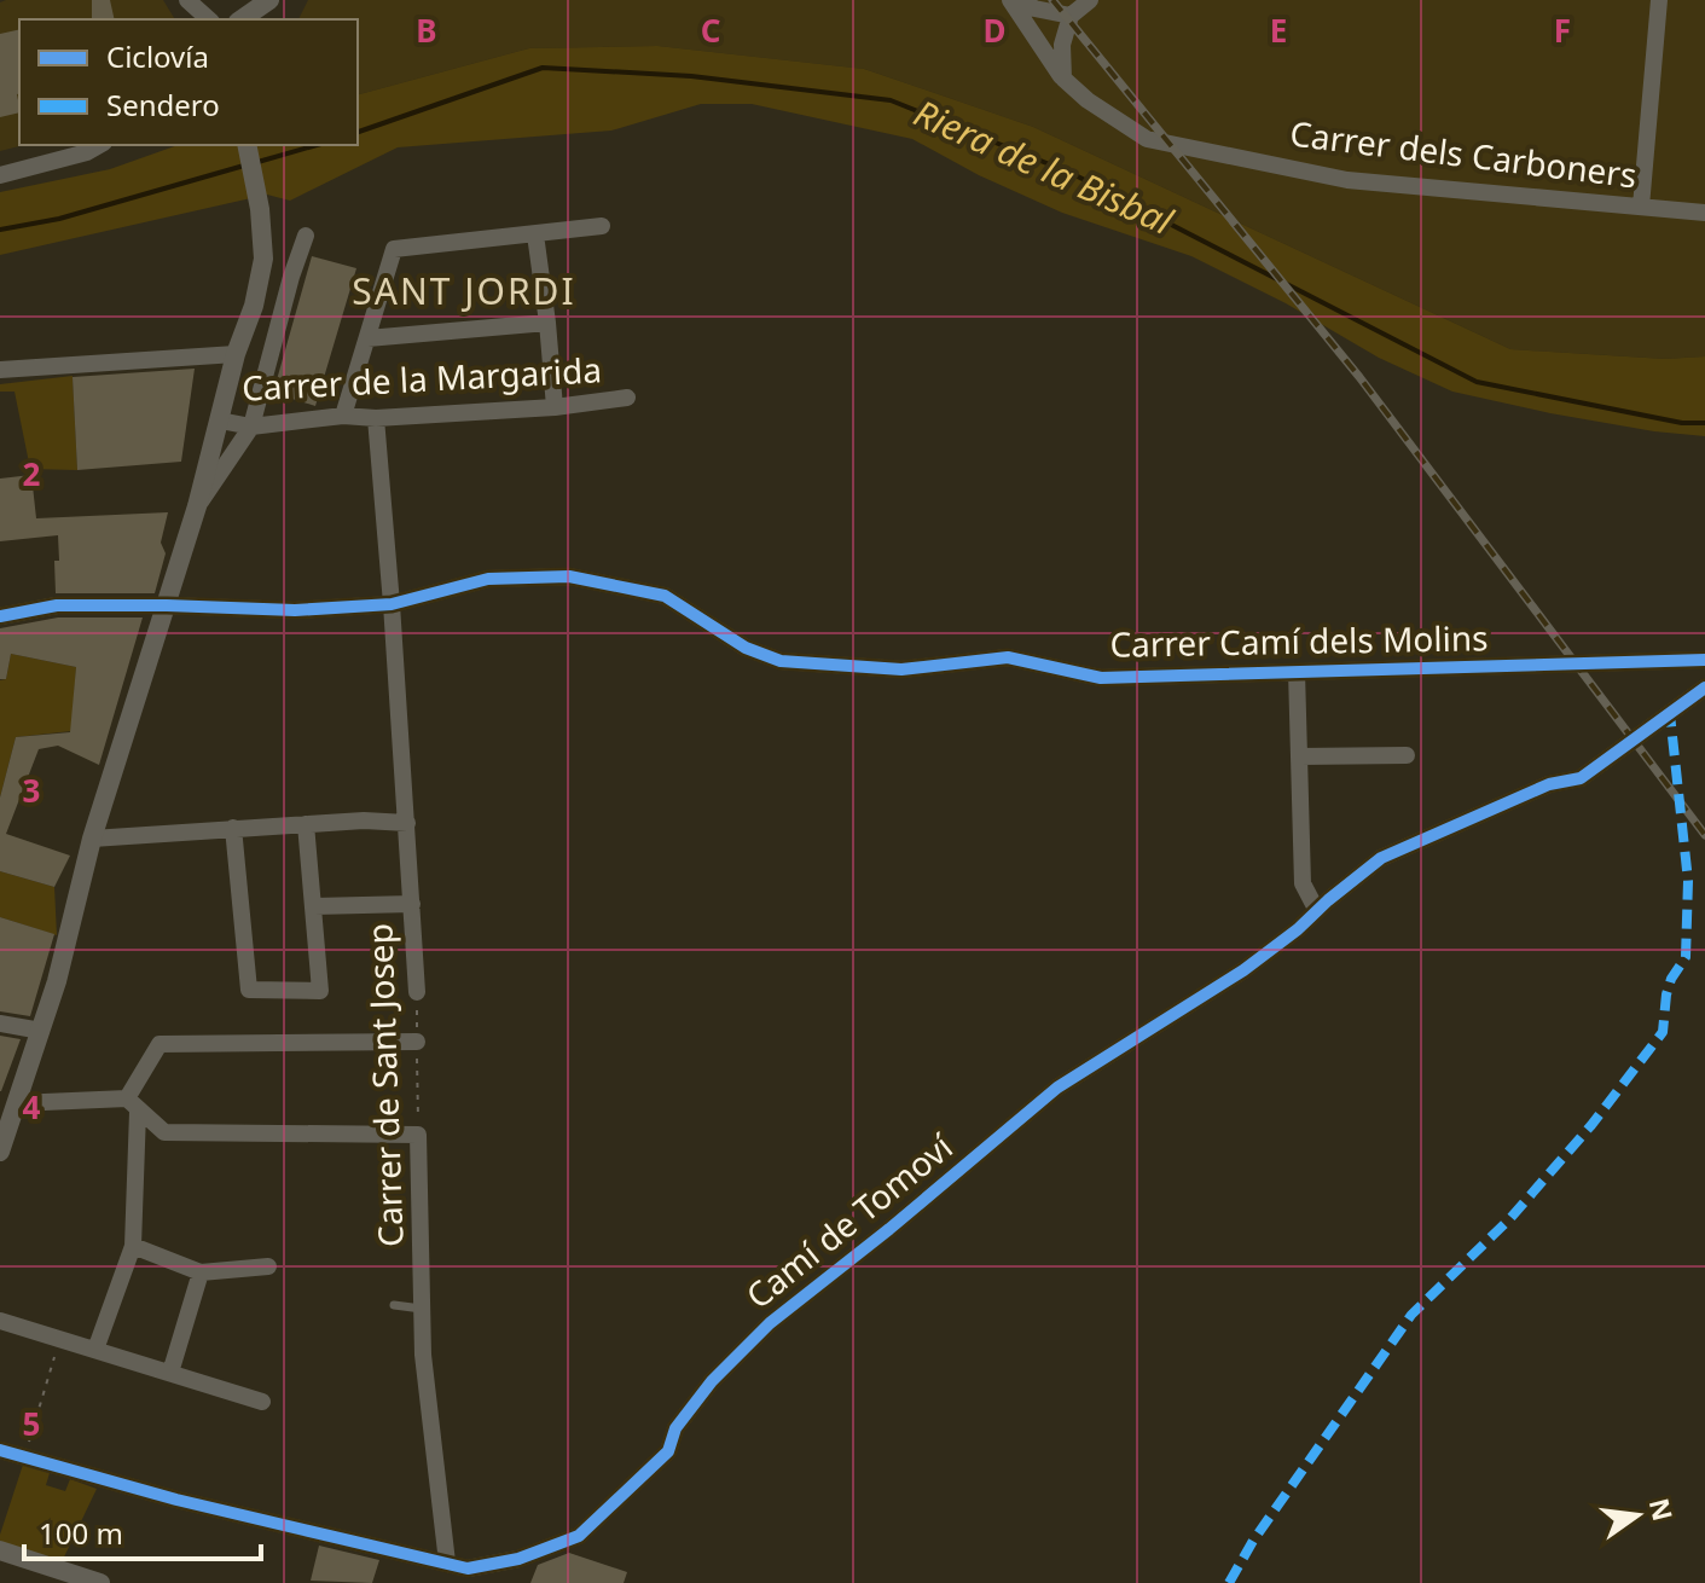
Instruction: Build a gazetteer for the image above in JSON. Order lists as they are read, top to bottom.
{
  "streets": {
    "street": [
      "Carrer dels Carboners",
      "Carrer de la Margarida",
      "Carrer Camí dels Molins",
      "Carrer de Sant Josep",
      "Camí de Tomoví"
    ]
  },
  "crossings": [
    ["Carrer de la Margarida", "Carrer de Sant Josep"],
    ["Carrer Camí dels Molins", "Carrer de Sant Josep"],
    ["Carrer de Sant Josep", "Camí de Tomoví"]
  ],
  "districts": ["SANT JORDI"],
  "water": ["Riera de la Bisbal"],
  "legend": ["Ciclovía", "Sendero"],
  "scale_bar": "100 m",
  "north": "right",
  "grid": {
    "columns": [
      "B",
      "C",
      "D",
      "E",
      "F"
    ],
    "rows": [
      "2",
      "3",
      "4",
      "5"
    ]
  }
}
